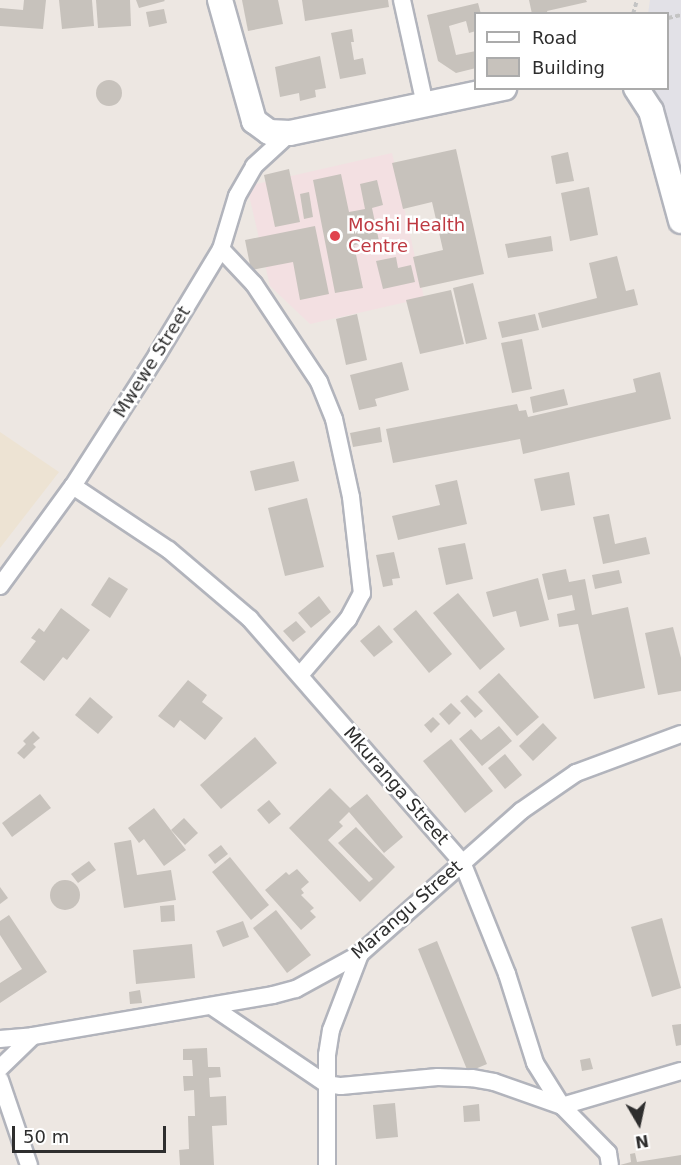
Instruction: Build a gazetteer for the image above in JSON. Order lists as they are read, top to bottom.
{
  "streets": {
    "street": ["Mwewe Street", "Mkuranga Street", "Marangu Street"]
  },
  "crossings": [
    ["Mwewe Street", "Mkuranga Street"],
    ["Mkuranga Street", "Marangu Street"]
  ],
  "places": ["Moshi Health Centre"],
  "legend": ["Road", "Building"],
  "scale_bar": "50 m",
  "north": "bottom"
}
